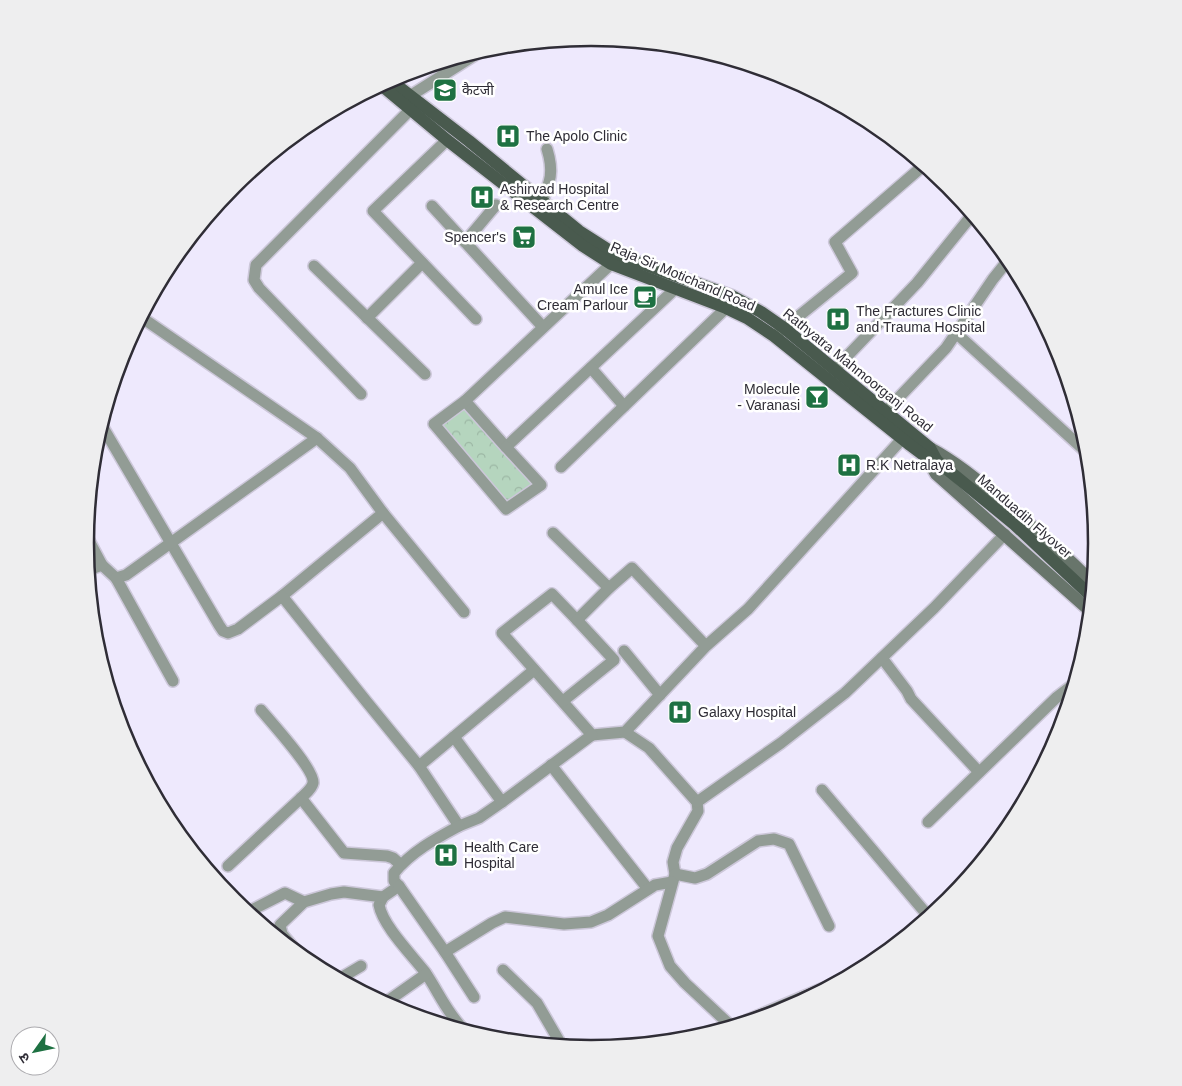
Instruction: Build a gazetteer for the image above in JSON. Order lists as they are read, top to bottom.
{
  "streets": {
    "main road": ["Raja Sir Motichand Road", "Rathyatra Mahmoorganj Road", "Manduadih Flyover"]
  },
  "crossings": [
    ["Raja Sir Motichand Road", "Rathyatra Mahmoorganj Road"],
    ["Raja Sir Motichand Road", "Manduadih Flyover"],
    ["Rathyatra Mahmoorganj Road", "Manduadih Flyover"]
  ],
  "places": {
    "school or university": ["कैटजी"],
    "hospital": [
      "The Apolo Clinic",
      "Ashirvad Hospital & Research Centre",
      "The Fractures Clinic and Trauma Hospital",
      "R.K Netralaya",
      "Galaxy Hospital",
      "Health Care Hospital"
    ],
    "supermarket": ["Spencer's"],
    "cafe": ["Amul Ice Cream Parlour"],
    "bar": ["Molecule - Varanasi"]
  },
  "north": "bottom left"
}
